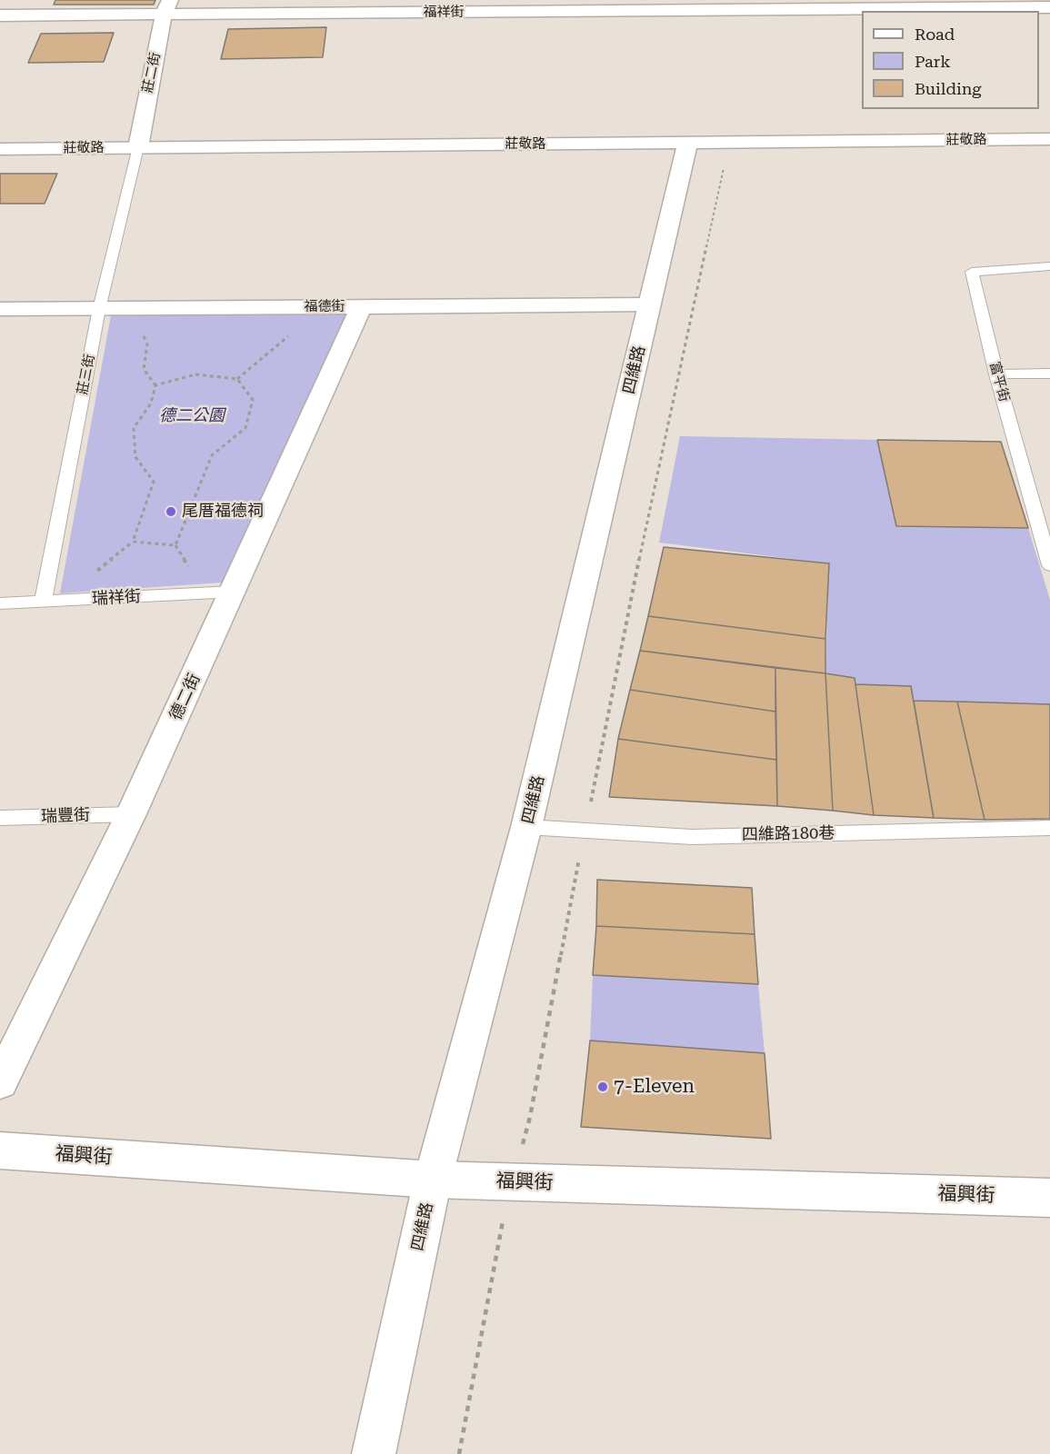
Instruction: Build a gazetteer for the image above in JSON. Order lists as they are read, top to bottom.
{
  "streets": {
    "street": [
      "福祥街",
      "莊二街",
      "莊敬路",
      "福德街",
      "四維路",
      "德二街",
      "福興街"
    ],
    "lane": [
      "莊三街",
      "富平街",
      "瑞祥街",
      "瑞豐街",
      "四維路180巷"
    ]
  },
  "crossings": [
    ["福祥街", "莊二街"],
    ["莊二街", "莊敬路"],
    ["莊二街", "莊三街"],
    ["莊敬路", "四維路"],
    ["莊敬路", "莊三街"],
    ["福德街", "四維路"],
    ["福德街", "莊三街"],
    ["福德街", "德二街"],
    ["四維路", "四維路180巷"],
    ["四維路", "福興街"],
    ["莊三街", "瑞祥街"],
    ["瑞祥街", "德二街"],
    ["德二街", "瑞豐街"]
  ],
  "parks": ["德二公園"],
  "places": ["尾厝福德祠", "7-Eleven"],
  "legend": ["Road", "Park", "Building"]
}
